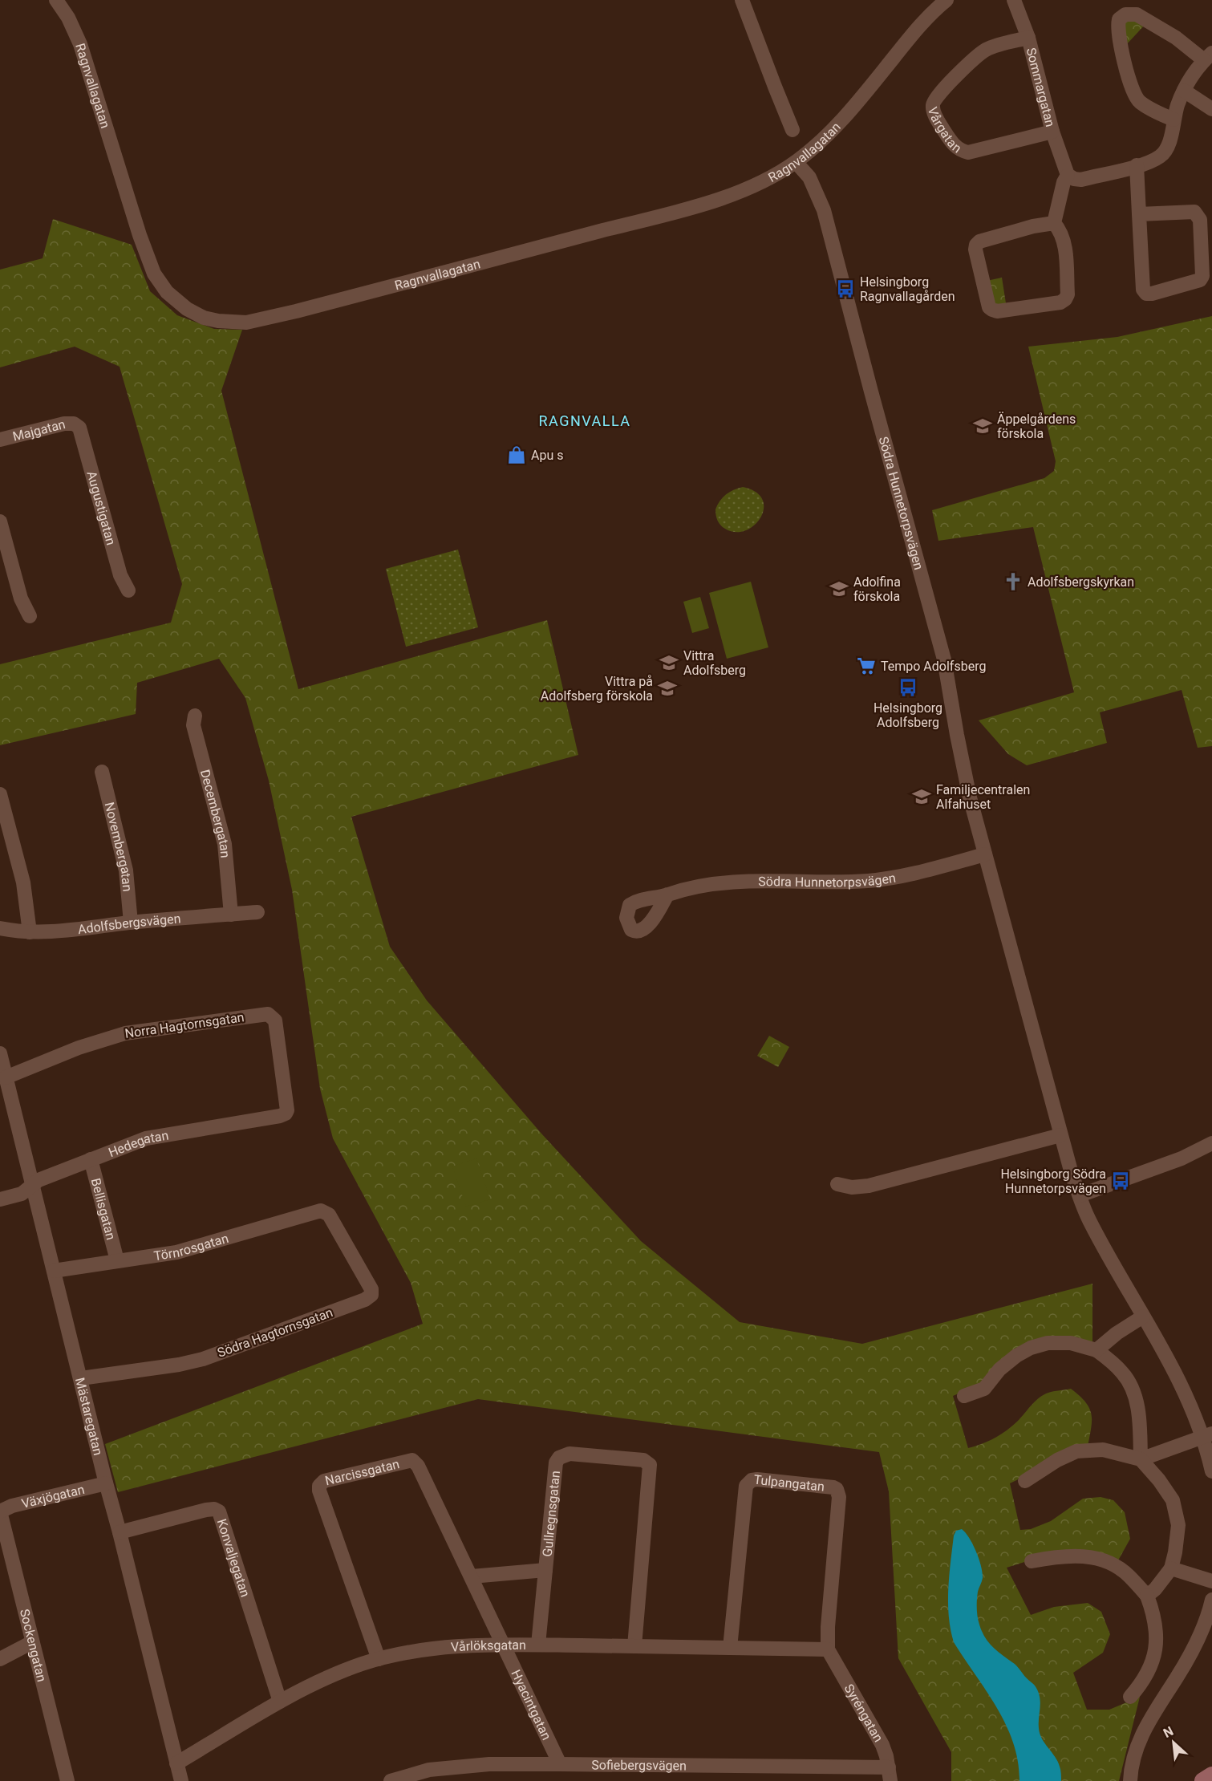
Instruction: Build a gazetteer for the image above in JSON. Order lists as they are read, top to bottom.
{
  "streets": {
    "street": [
      "Ragnvallagatan",
      "Sommargatan",
      "Vårgatan",
      "Majgatan",
      "Södra Hunnetorpsvägen",
      "Augustigatan",
      "Decembergatan",
      "Novembergatan",
      "Adolfsbergsvägen",
      "Norra Hagtornsgatan",
      "Hedegatan",
      "Bellisgatan",
      "Törnrosgatan",
      "Södra Hagtornsgatan",
      "Mästaregatan",
      "Narcissgatan",
      "Tulpangatan",
      "Växjögatan",
      "Gullregnsgatan",
      "Konvaljegatan",
      "Sockengatan",
      "Vårlöksgatan",
      "Hyacintgatan",
      "Syréngatan",
      "Sofiebergsvägen"
    ]
  },
  "crossings": [
    ["Ragnvallagatan", "Södra Hunnetorpsvägen"],
    ["Sommargatan", "Vårgatan"],
    ["Majgatan", "Augustigatan"],
    ["Decembergatan", "Adolfsbergsvägen"],
    ["Novembergatan", "Adolfsbergsvägen"],
    ["Norra Hagtornsgatan", "Hedegatan"],
    ["Norra Hagtornsgatan", "Mästaregatan"],
    ["Hedegatan", "Bellisgatan"],
    ["Hedegatan", "Mästaregatan"],
    ["Bellisgatan", "Törnrosgatan"],
    ["Törnrosgatan", "Södra Hagtornsgatan"],
    ["Törnrosgatan", "Mästaregatan"],
    ["Södra Hagtornsgatan", "Mästaregatan"],
    ["Mästaregatan", "Växjögatan"],
    ["Mästaregatan", "Konvaljegatan"],
    ["Mästaregatan", "Vårlöksgatan"],
    ["Narcissgatan", "Vårlöksgatan"],
    ["Narcissgatan", "Hyacintgatan"],
    ["Tulpangatan", "Vårlöksgatan"],
    ["Tulpangatan", "Syréngatan"],
    ["Växjögatan", "Sockengatan"],
    ["Gullregnsgatan", "Vårlöksgatan"],
    ["Konvaljegatan", "Vårlöksgatan"],
    ["Vårlöksgatan", "Hyacintgatan"],
    ["Vårlöksgatan", "Syréngatan"],
    ["Hyacintgatan", "Sofiebergsvägen"],
    ["Syréngatan", "Sofiebergsvägen"]
  ],
  "districts": ["RAGNVALLA"],
  "places": {
    "bus stop": ["Helsingborg Ragnvallagården", "Helsingborg Adolfsberg", "Helsingborg Södra Hunnetorpsvägen"],
    "school or university": [
      "Äppelgårdens förskola",
      "Adolfina förskola",
      "Vittra Adolfsberg",
      "Vittra på Adolfsberg förskola",
      "Familjecentralen Alfahuset"
    ],
    "shop": ["Apu s"],
    "church": ["Adolfsbergskyrkan"],
    "supermarket": ["Tempo Adolfsberg"]
  },
  "north": "top left"
}
